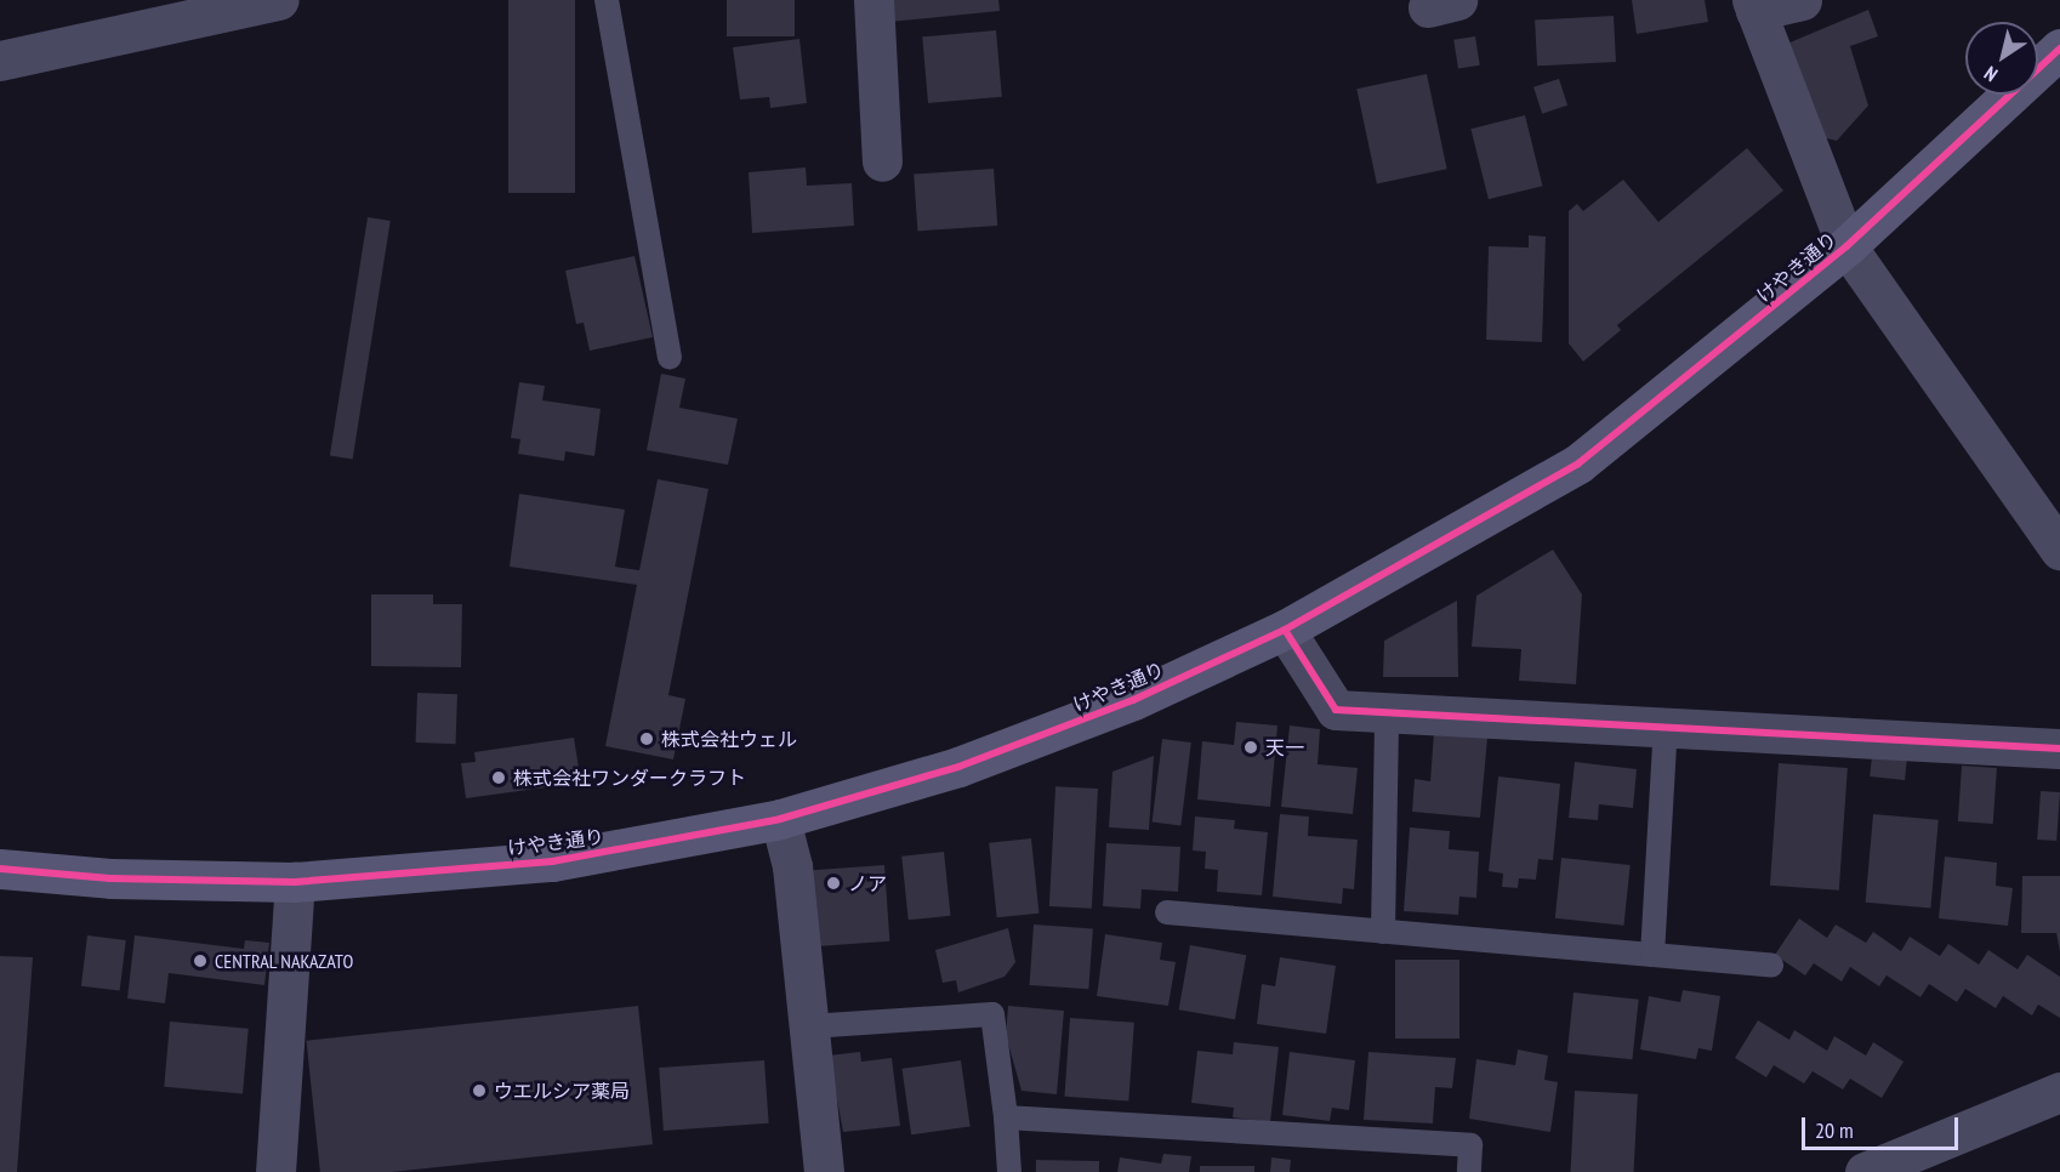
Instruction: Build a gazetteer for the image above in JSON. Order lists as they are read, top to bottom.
{
  "streets": {
    "street": ["けやき通り"]
  },
  "places": [
    "株式会社ウェル",
    "天一",
    "株式会社ワンダークラフト",
    "ノア",
    "CENTRAL NAKAZATO",
    "ウエルシア薬局"
  ],
  "scale_bar": "20 m",
  "north": "bottom left"
}
